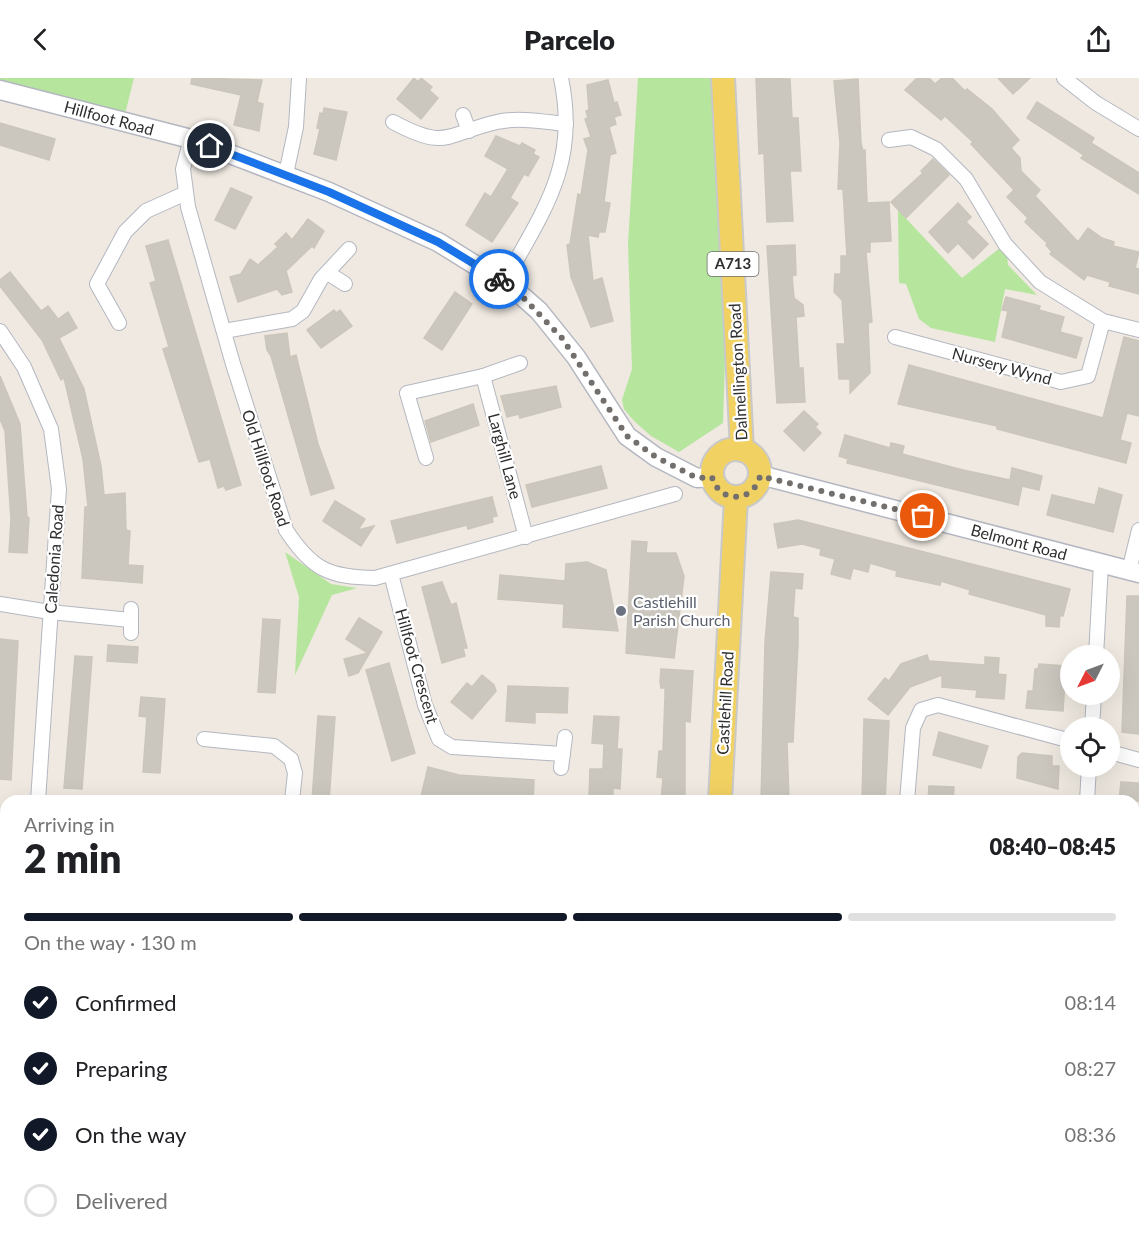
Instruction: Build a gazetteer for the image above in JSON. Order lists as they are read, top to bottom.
{
  "streets": {
    "main road": ["A713", "Dalmellington Road", "Castlehill Road"],
    "street": [
      "Hillfoot Road",
      "Nursery Wynd",
      "Larghill Lane",
      "Old Hillfoot Road",
      "Belmont Road",
      "Caledonia Road",
      "Hillfoot Crescent"
    ]
  },
  "crossings": [
    ["Hillfoot Road", "Dalmellington Road"],
    ["Hillfoot Road", "Old Hillfoot Road"],
    ["Hillfoot Road", "Belmont Road"],
    ["Hillfoot Road", "Castlehill Road"],
    ["Dalmellington Road", "Belmont Road"],
    ["Dalmellington Road", "Castlehill Road"],
    ["Larghill Lane", "Old Hillfoot Road"],
    ["Old Hillfoot Road", "Hillfoot Crescent"],
    ["Belmont Road", "Castlehill Road"]
  ],
  "places": ["Castlehill Parish Church"],
  "north": "bottom left",
  "page": {
    "header": "Parcelo",
    "heading": ["2 min", "Arriving in", "08:40–08:45"],
    "bar": "On the way · 130 m",
    "list": [
      ["Confirmed", "08:14"],
      ["Preparing", "08:27"],
      ["On the way", "08:36"],
      "Delivered"
    ]
  }
}
